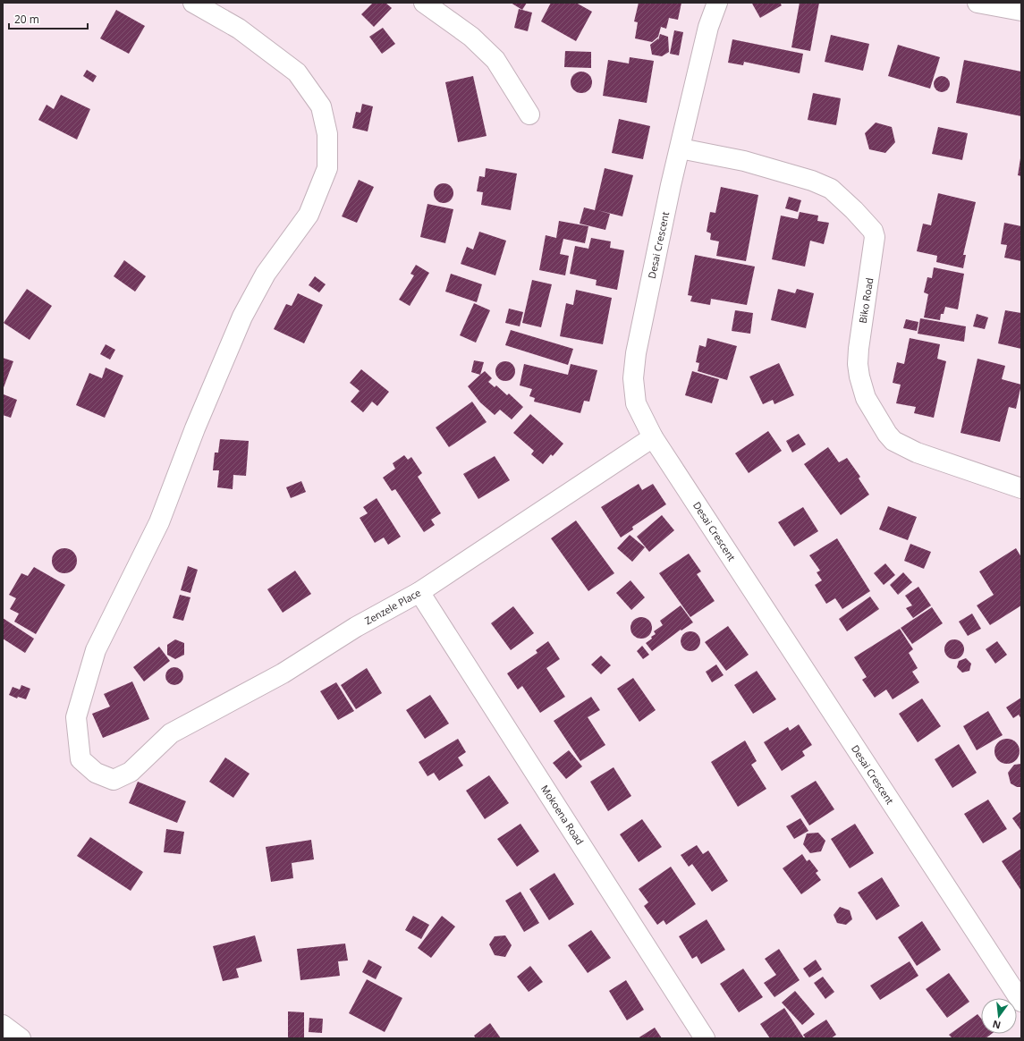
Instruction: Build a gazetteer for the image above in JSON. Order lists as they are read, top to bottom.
{
  "streets": {
    "street": [
      "Desai Crescent",
      "Biko Road",
      "Zenzele Place",
      "Mokoena Road"
    ]
  },
  "crossings": [
    ["Desai Crescent", "Biko Road"],
    ["Desai Crescent", "Zenzele Place"],
    ["Zenzele Place", "Mokoena Road"]
  ],
  "scale_bar": "20 m",
  "north": "bottom"
}
